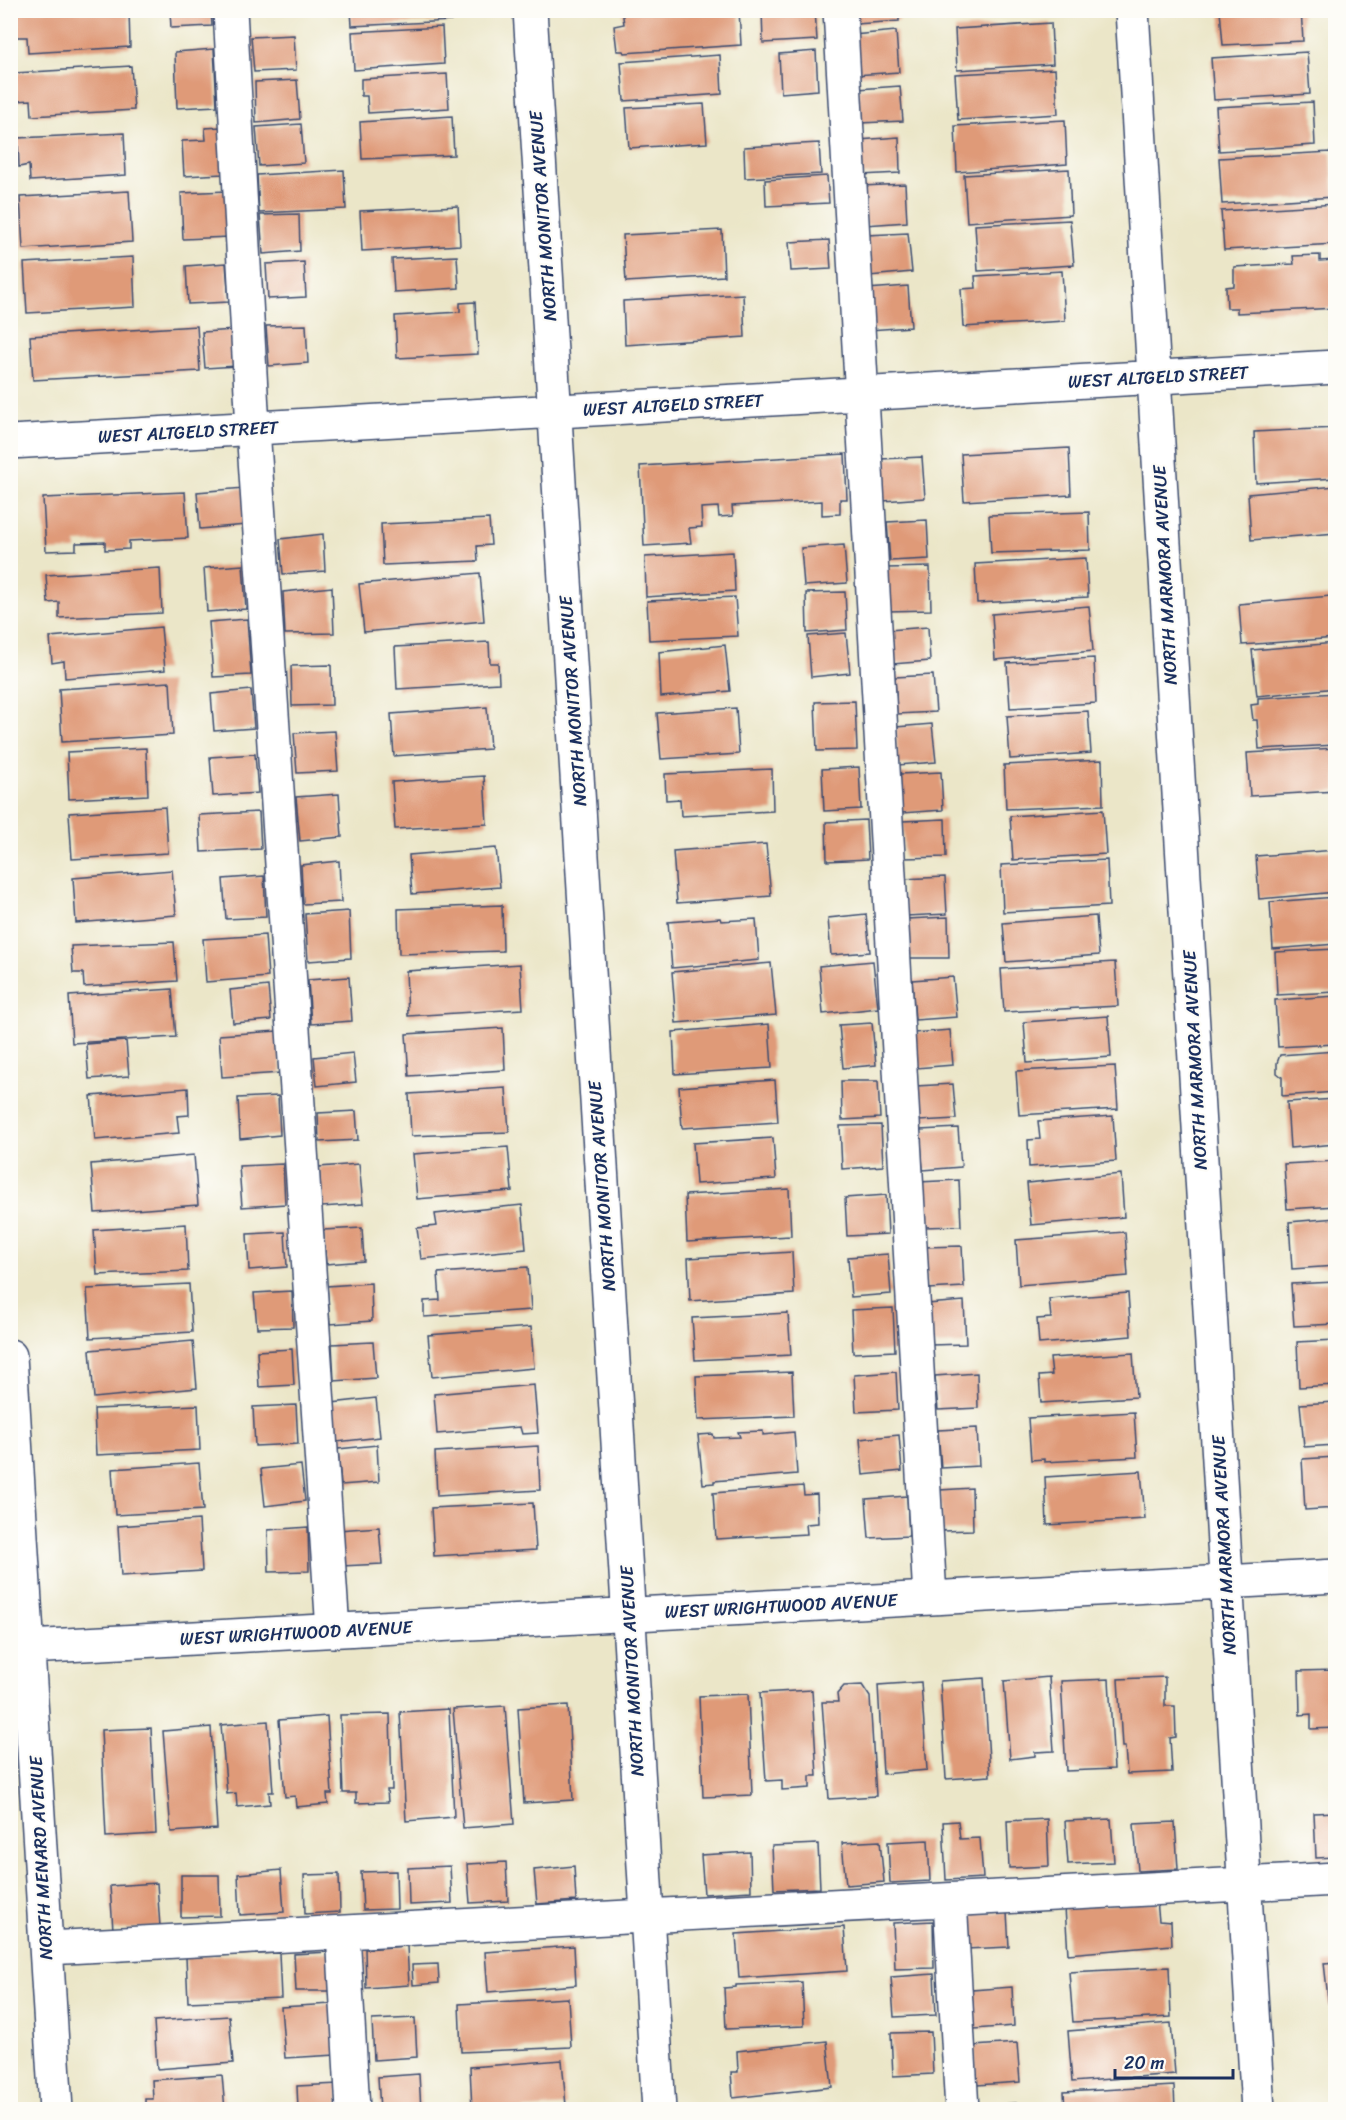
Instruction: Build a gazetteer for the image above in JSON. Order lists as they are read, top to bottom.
{
  "streets": {
    "street": [
      "NORTH MONITOR AVENUE",
      "WEST ALTGELD STREET",
      "NORTH MARMORA AVENUE",
      "WEST WRIGHTWOOD AVENUE",
      "NORTH MENARD AVENUE"
    ]
  },
  "crossings": [
    ["NORTH MONITOR AVENUE", "WEST ALTGELD STREET"],
    ["NORTH MONITOR AVENUE", "WEST WRIGHTWOOD AVENUE"],
    ["WEST ALTGELD STREET", "NORTH MARMORA AVENUE"],
    ["NORTH MARMORA AVENUE", "WEST WRIGHTWOOD AVENUE"],
    ["WEST WRIGHTWOOD AVENUE", "NORTH MENARD AVENUE"]
  ],
  "scale_bar": "20 m"
}
